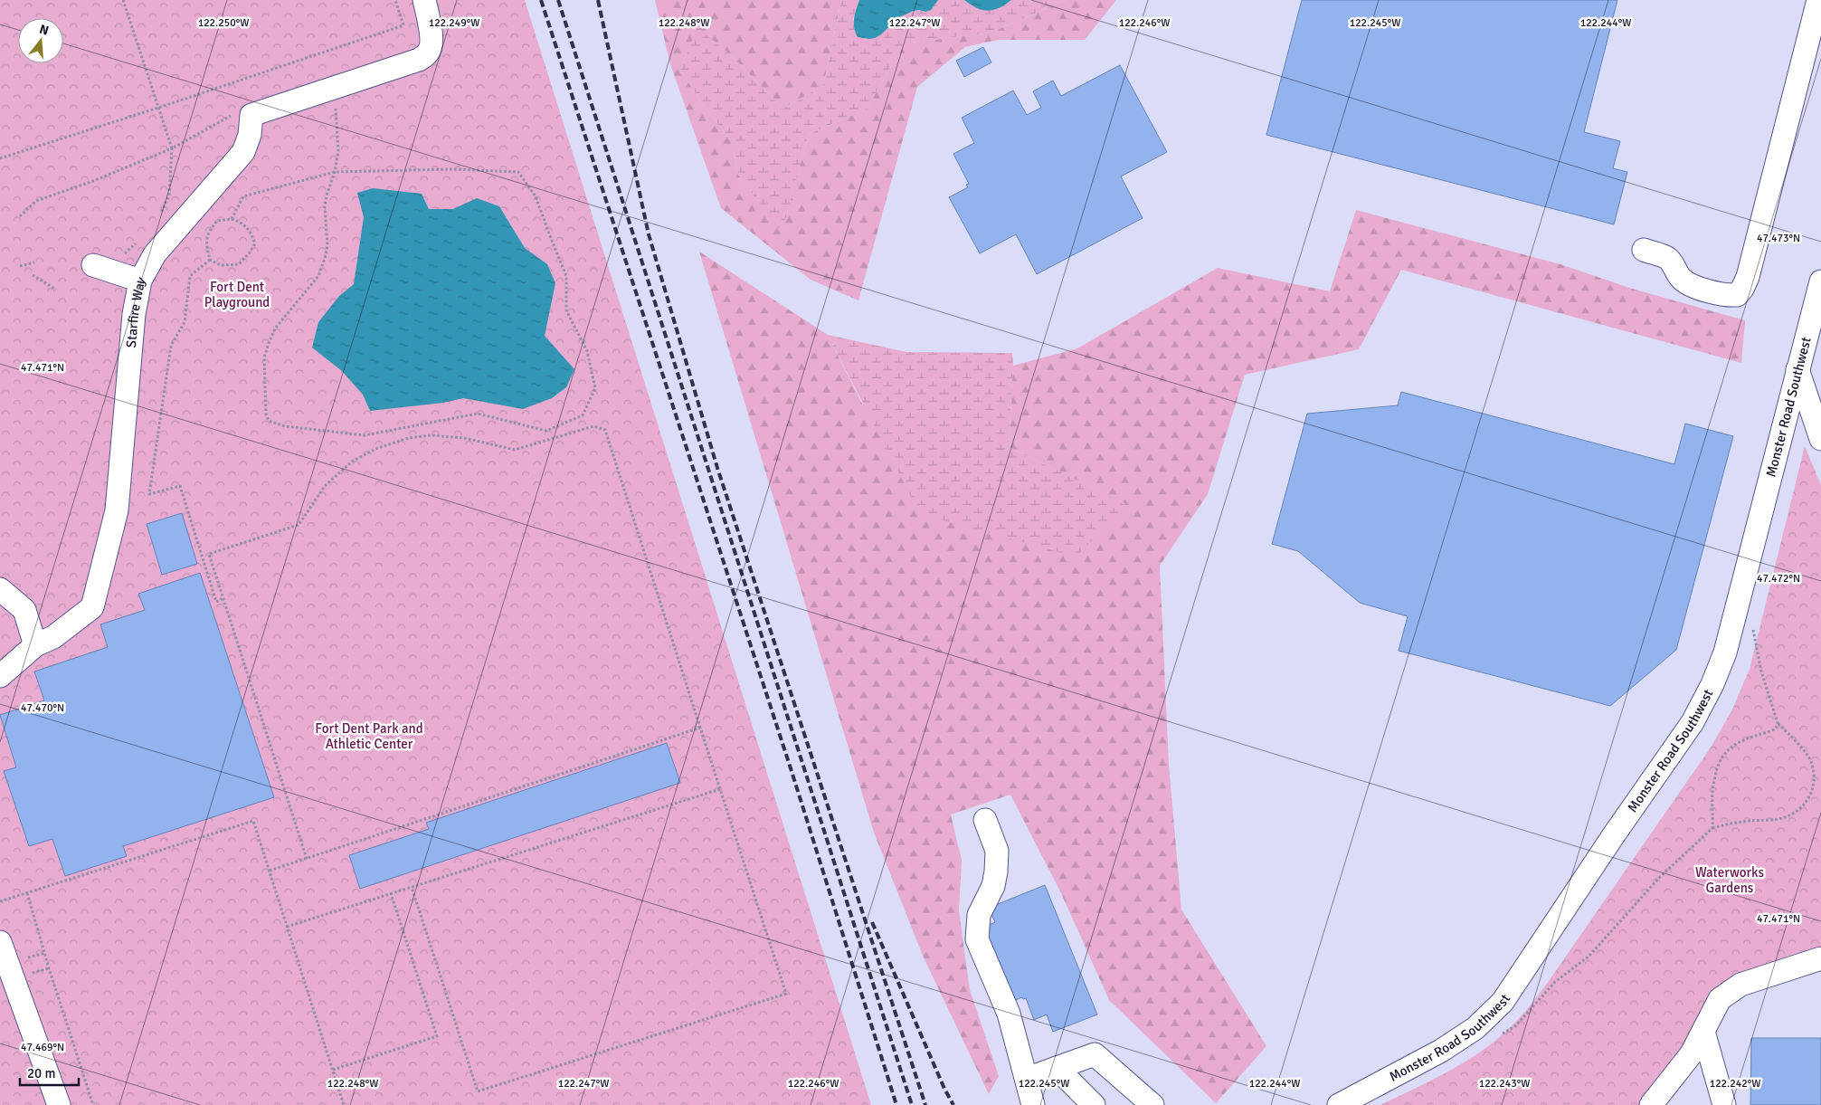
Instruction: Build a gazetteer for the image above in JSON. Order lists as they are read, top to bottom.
{
  "streets": {
    "street": ["Starfire Way", "Monster Road Southwest"]
  },
  "parks": ["Fort Dent Playground", "Fort Dent Park and Athletic Center", "Waterworks Gardens"],
  "scale_bar": "20 m",
  "north": "top",
  "coordinates": [
    "122.250°W",
    "122.249°W",
    "122.248°W",
    "122.247°W",
    "122.246°W",
    "122.245°W",
    "122.244°W",
    "47.473°N",
    "47.471°N",
    "47.472°N",
    "47.470°N",
    "47.469°N",
    "122.243°W",
    "122.242°W"
  ]
}
